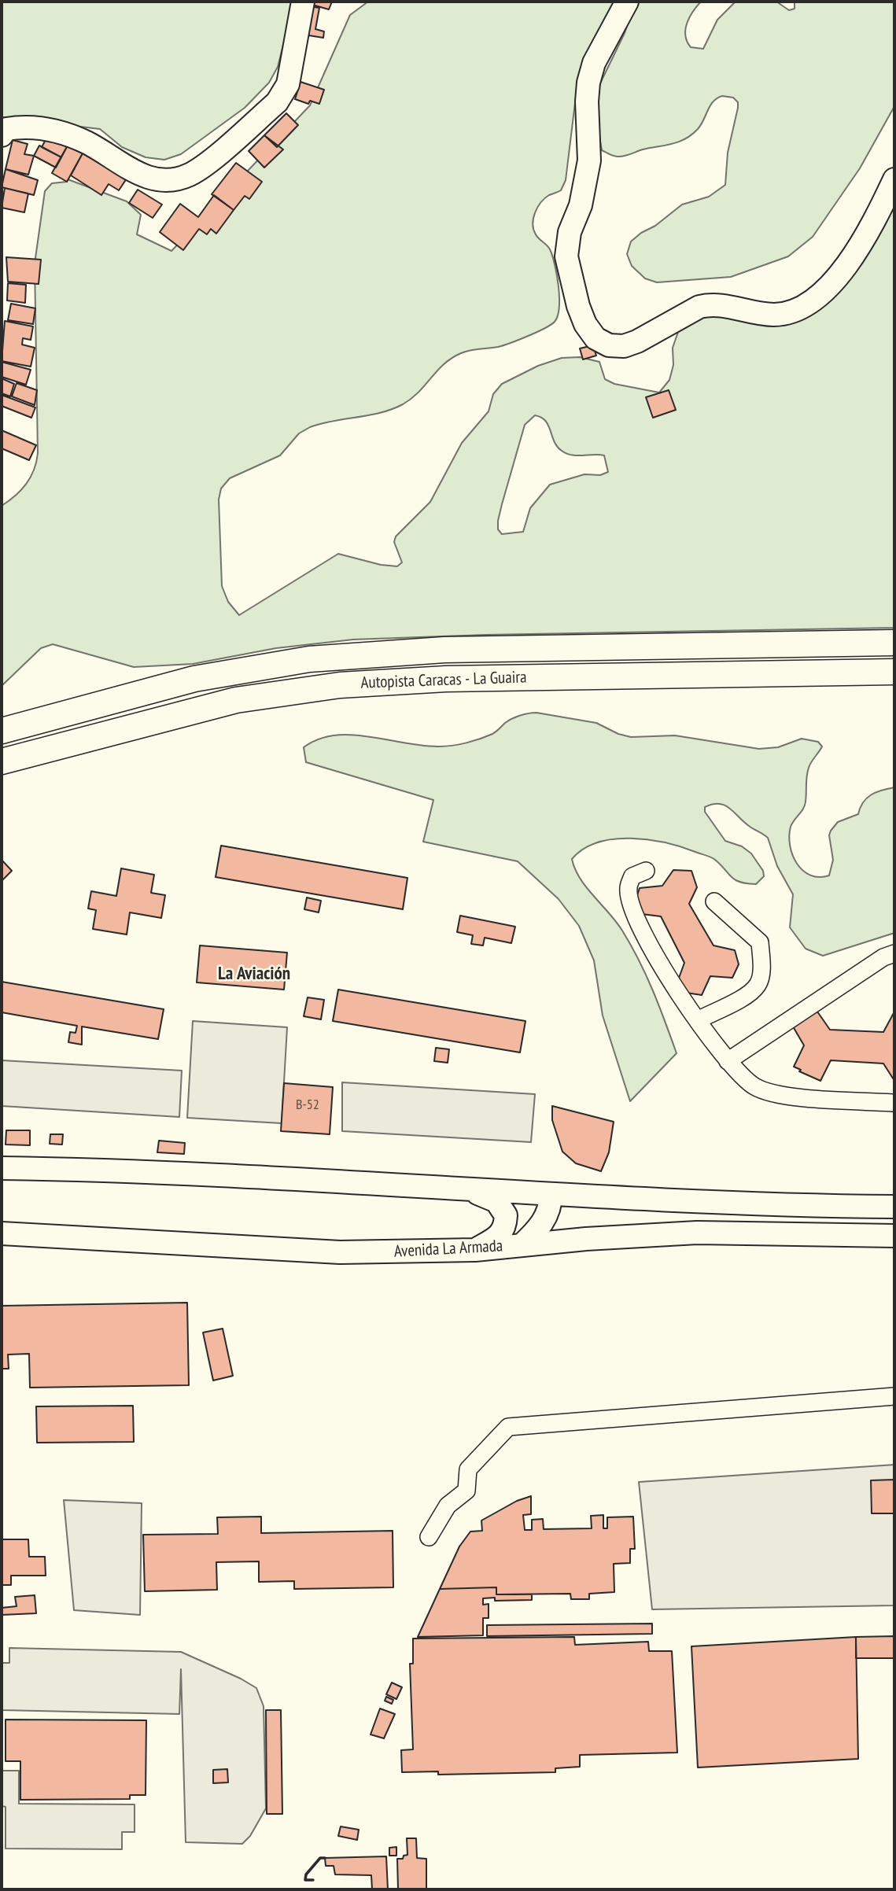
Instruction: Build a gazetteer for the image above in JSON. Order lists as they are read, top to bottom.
{
  "streets": {
    "highway": ["Autopista Caracas - La Guaira"],
    "main road": ["Avenida La Armada"]
  },
  "districts": ["La Aviación"],
  "house_numbers": ["B-52"]
}
